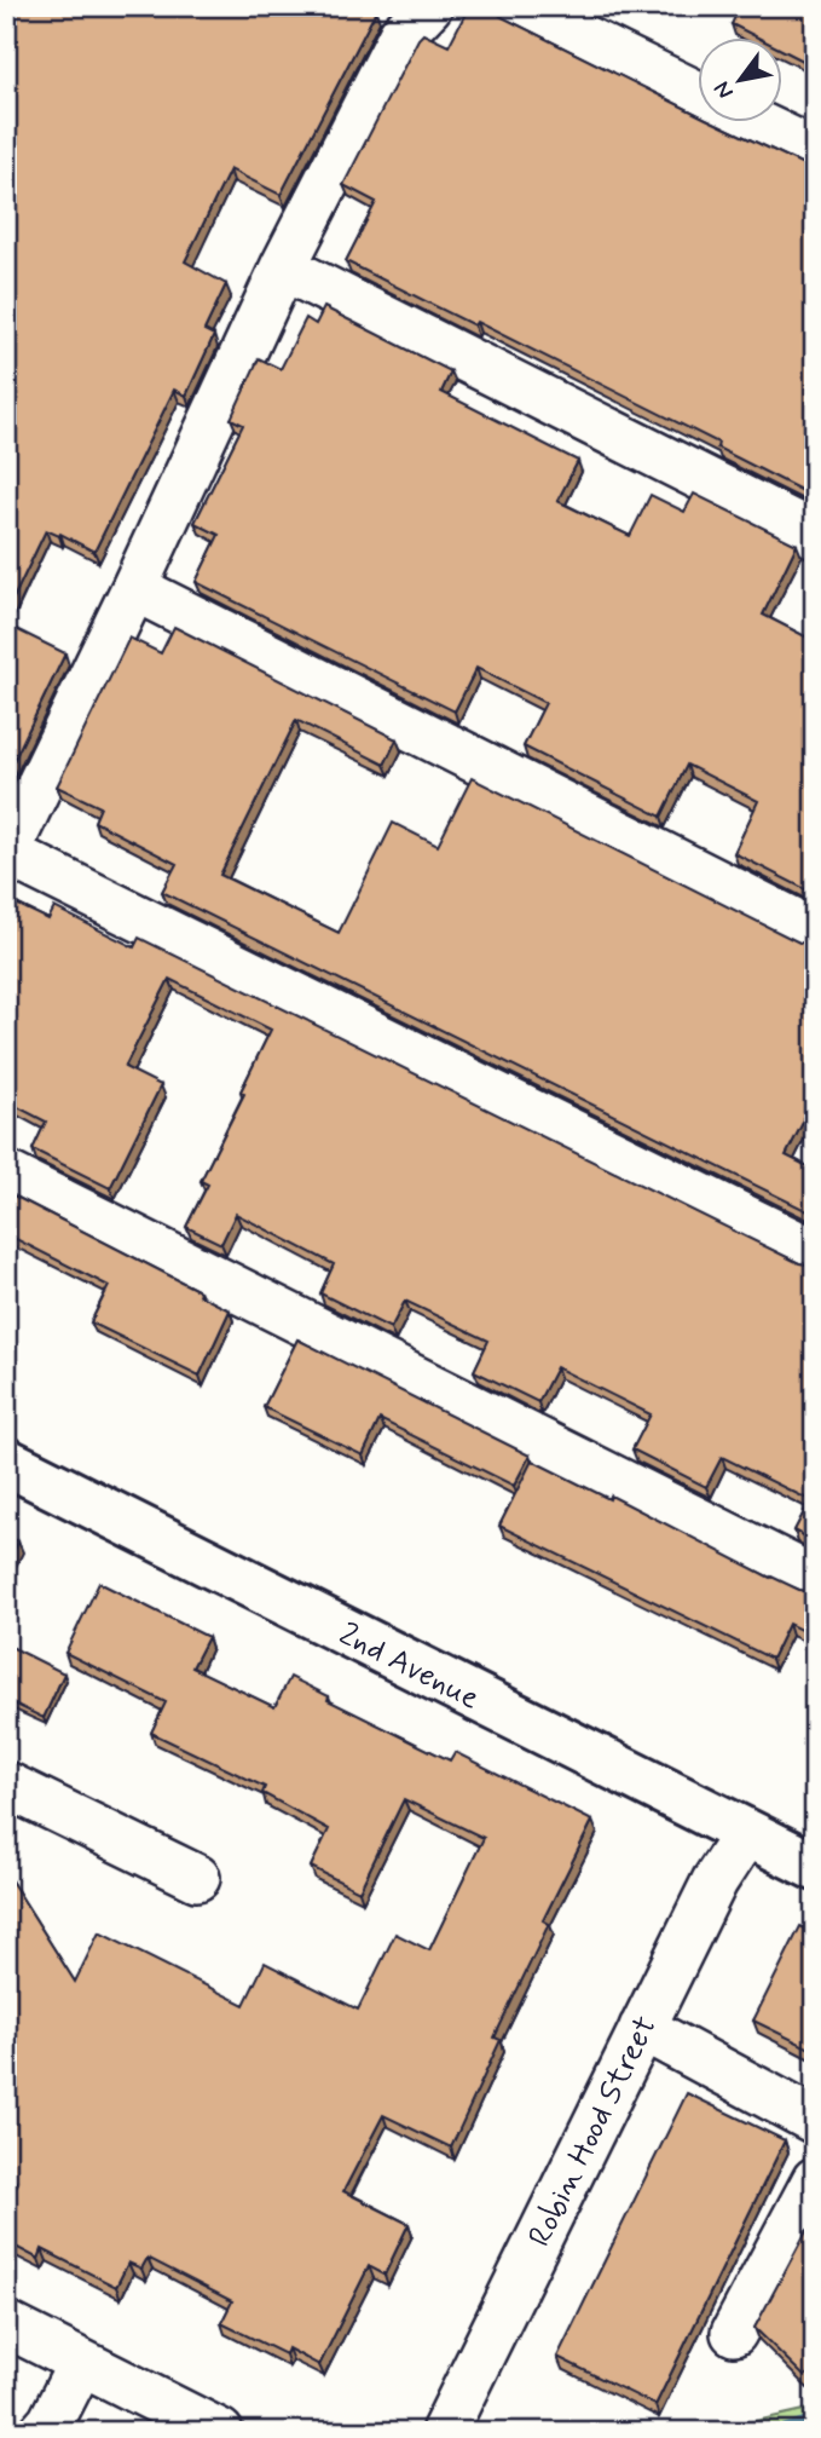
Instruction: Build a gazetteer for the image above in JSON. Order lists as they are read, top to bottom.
{
  "streets": {
    "street": ["2nd Avenue", "Robin Hood Street"]
  },
  "crossings": [
    ["2nd Avenue", "Robin Hood Street"]
  ],
  "north": "bottom left"
}
